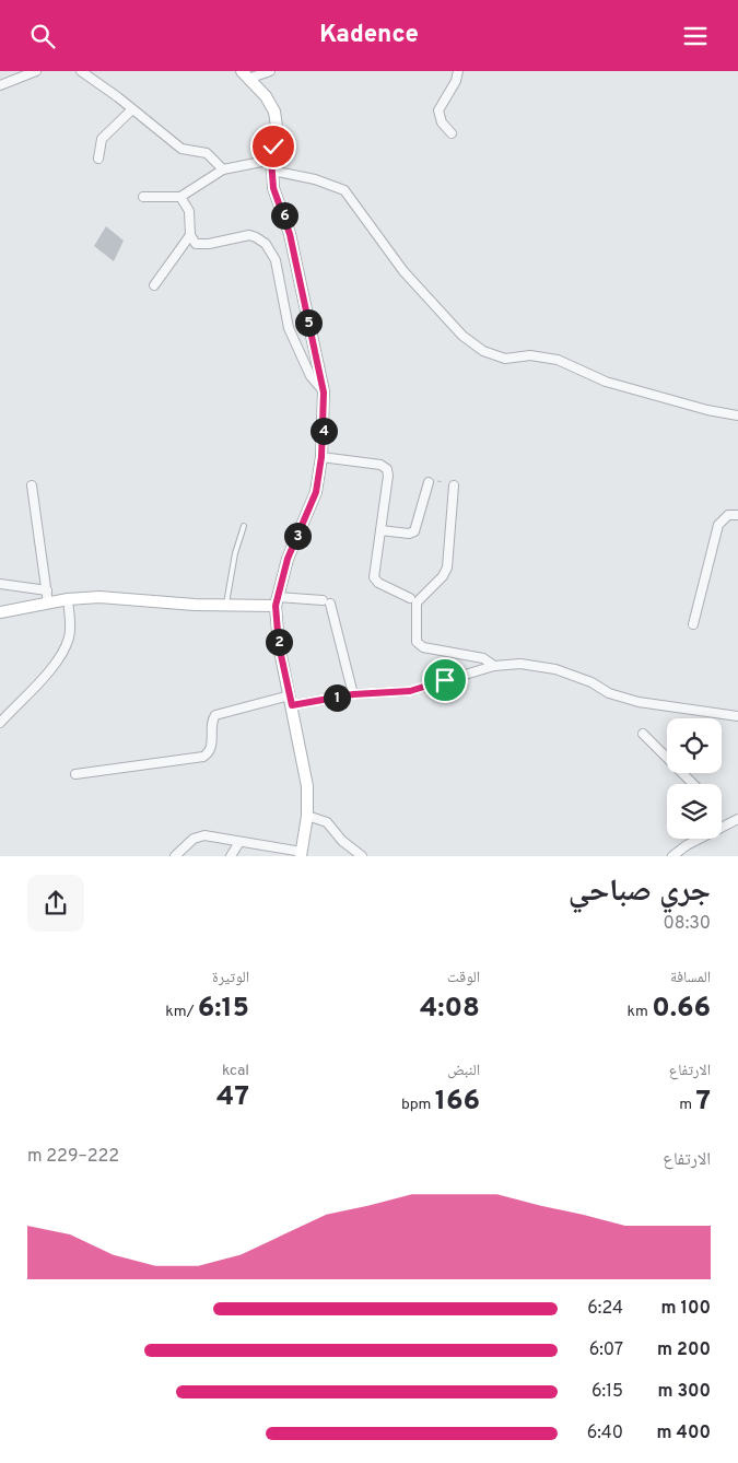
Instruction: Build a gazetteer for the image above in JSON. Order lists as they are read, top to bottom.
{
  "page": {
    "header": "Kadence",
    "pins": [
      "6",
      "5",
      "4",
      "3",
      "2",
      "1"
    ],
    "heading": ["جري صباحي", "08:30"],
    "stats": [
      ["المسافة", "0.66 km"],
      ["الوقت", "4:08"],
      ["الوتيرة", "6:15 /km"],
      ["الارتفاع", "7 m"],
      ["النبض", "166 bpm"],
      ["kcal", "47"]
    ],
    "chart": ["الارتفاع", "222–229 m"],
    "list": [
      {
        "name": "100 m",
        "note": "6:24"
      },
      {
        "name": "200 m",
        "note": "6:07"
      },
      {
        "name": "300 m",
        "note": "6:15"
      },
      {
        "name": "400 m",
        "note": "6:40"
      }
    ]
  }
}
